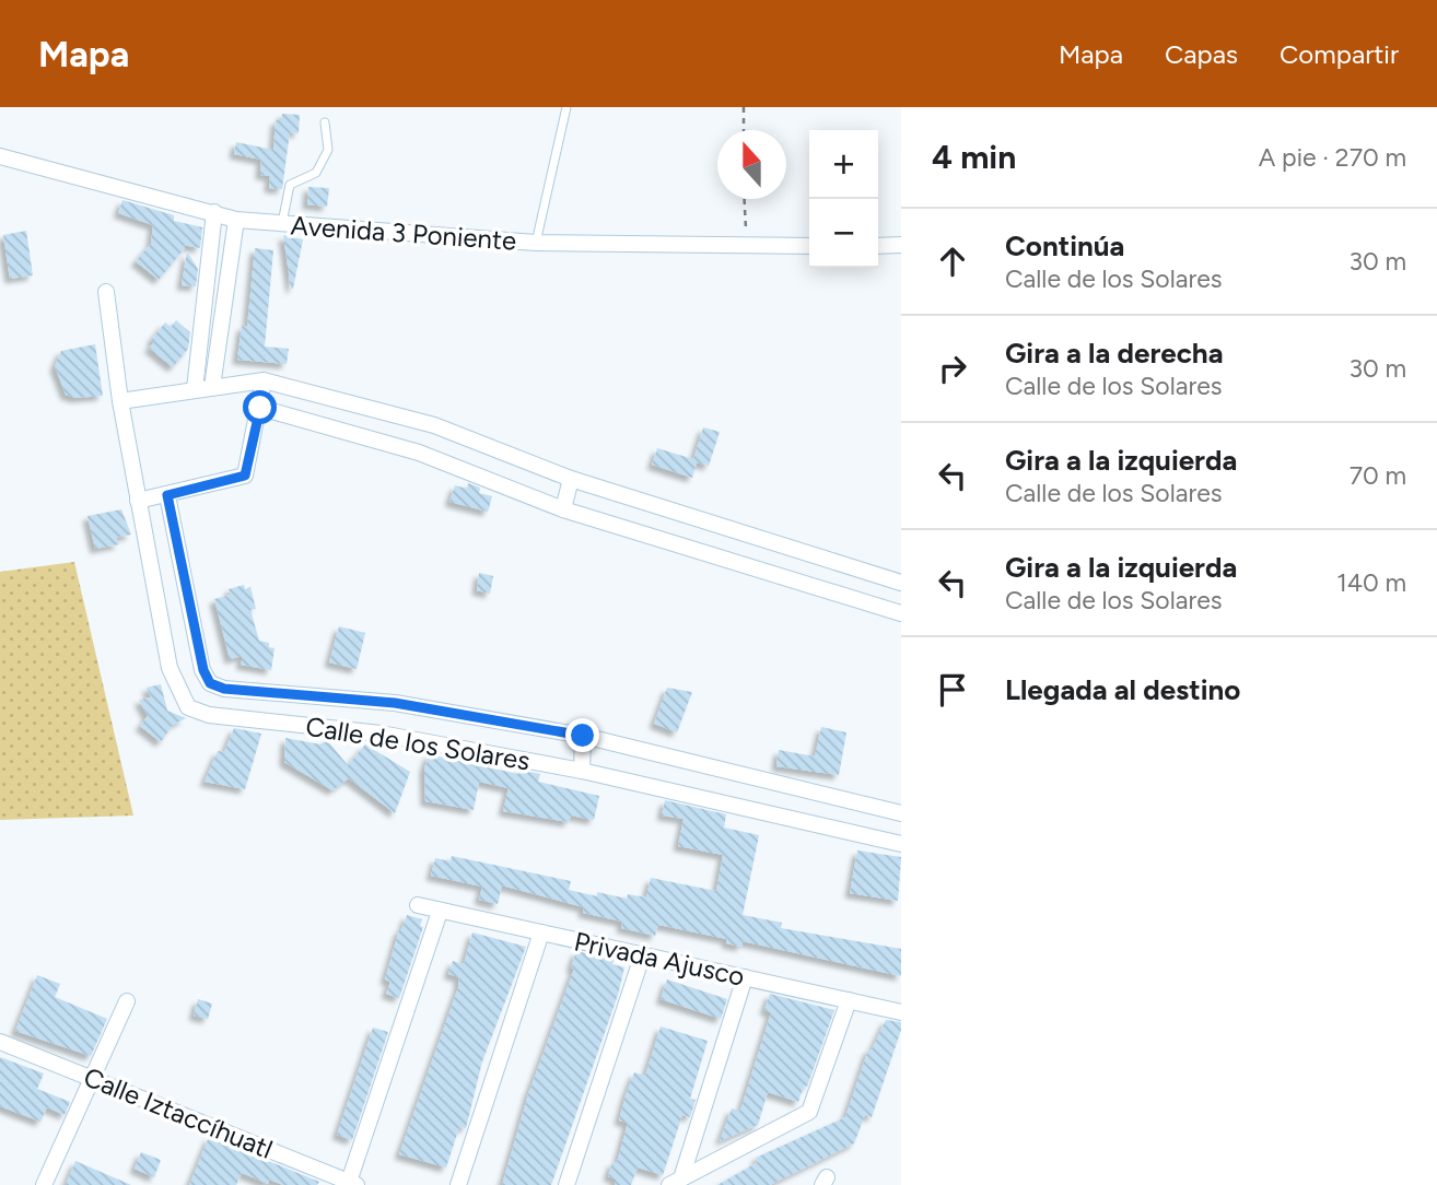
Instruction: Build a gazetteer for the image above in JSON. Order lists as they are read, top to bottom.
{
  "streets": {
    "street": [
      "Avenida 3 Poniente",
      "Calle de los Solares",
      "Privada Ajusco",
      "Calle Iztaccíhuatl"
    ]
  },
  "north": "top",
  "page": {
    "header": "Mapa",
    "nav": ["Mapa", "Capas", "Compartir"],
    "heading": ["4 min", "A pie · 270 m"],
    "map_buttons": ["+", "−"],
    "list": [
      ["Continúa", "Calle de los Solares", "30 m"],
      ["Gira a la derecha", "Calle de los Solares", "30 m"],
      ["Gira a la izquierda", "Calle de los Solares", "70 m"],
      ["Gira a la izquierda", "Calle de los Solares", "140 m"],
      "Llegada al destino"
    ]
  }
}
